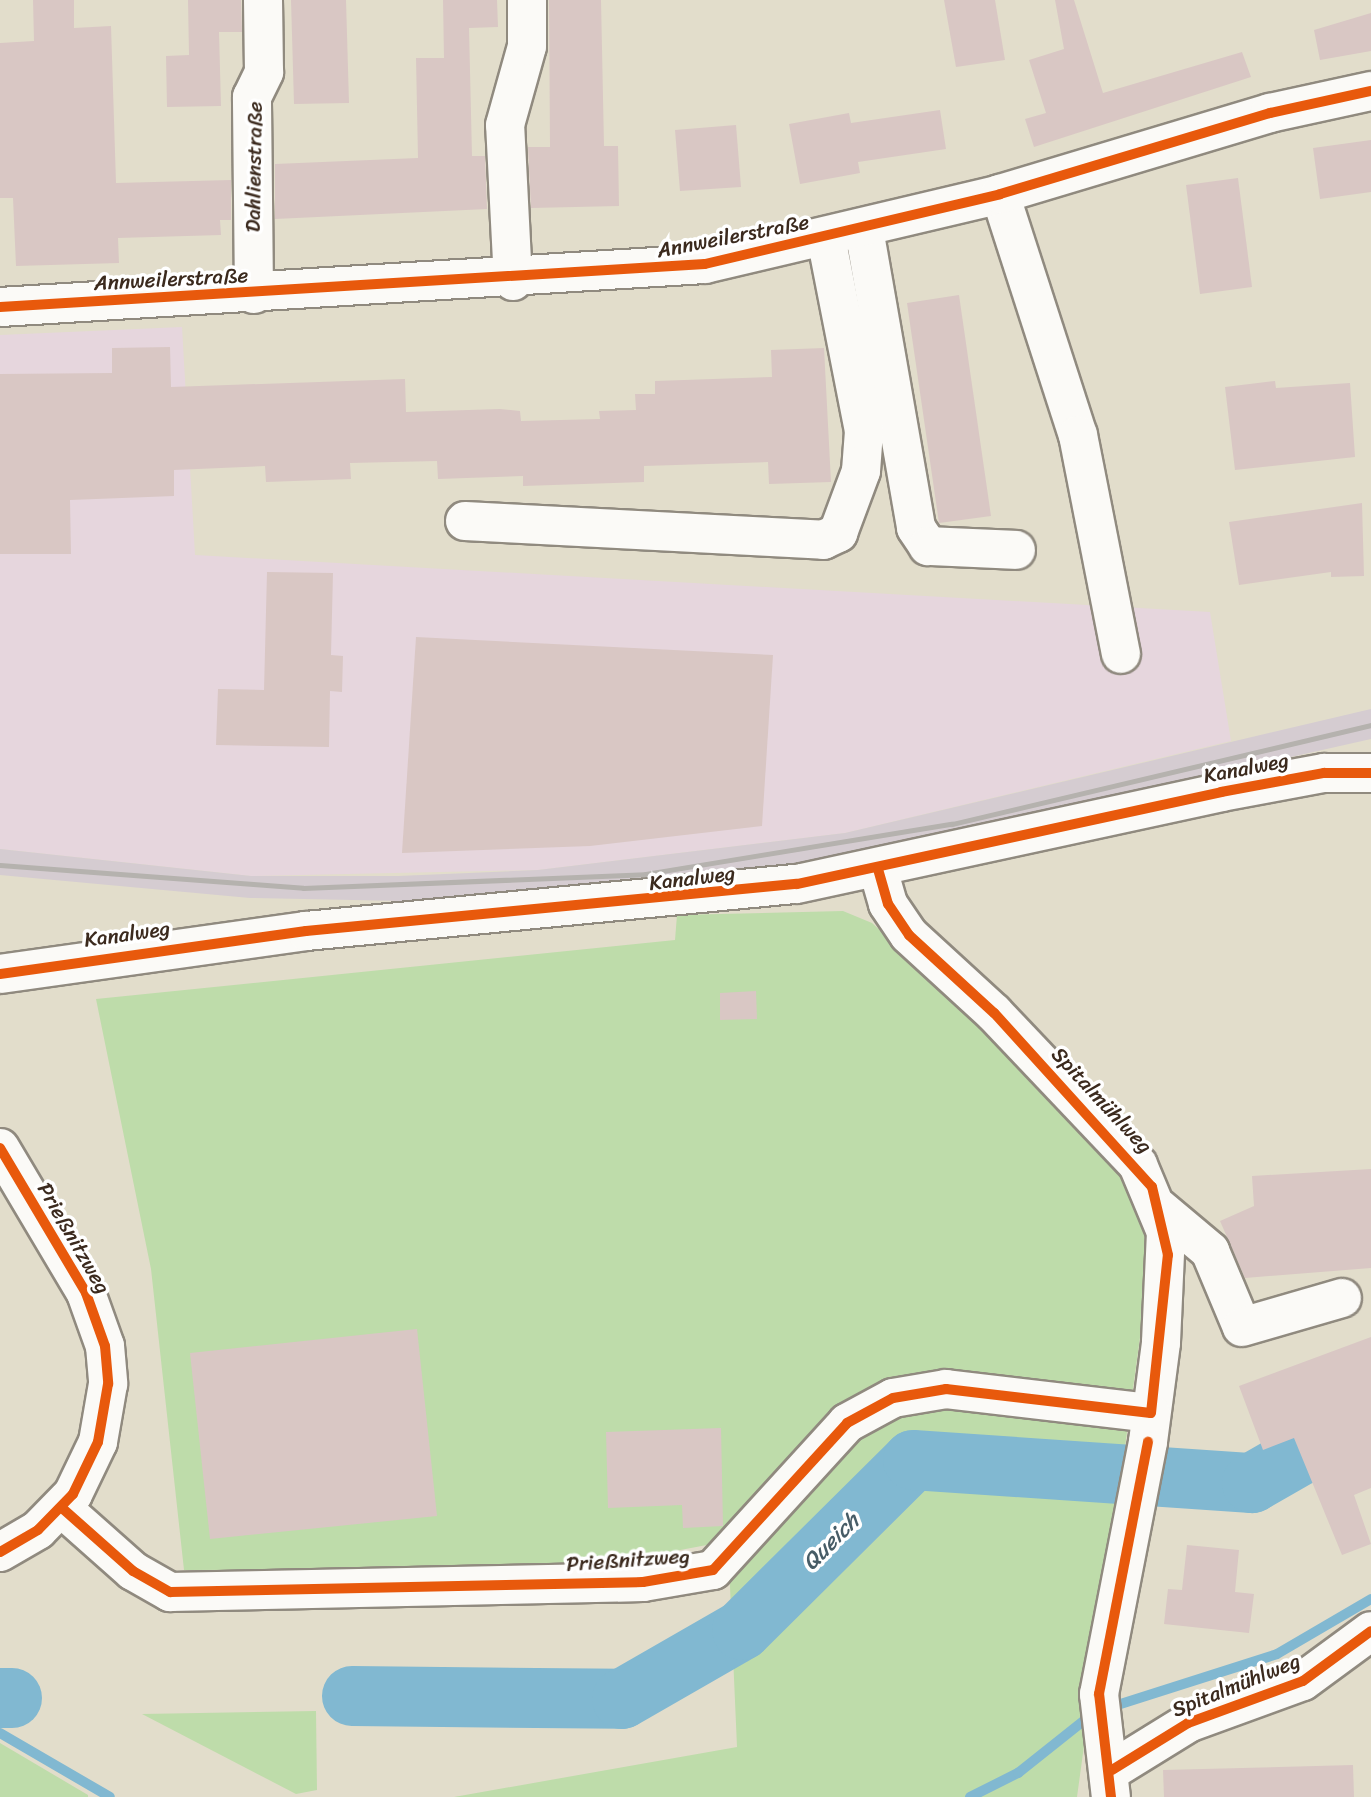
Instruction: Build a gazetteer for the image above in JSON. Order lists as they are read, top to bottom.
{
  "streets": {
    "street": [
      "Dahlienstraße",
      "Annweilerstraße",
      "Kanalweg",
      "Spitalmühlweg",
      "Prießnitzweg"
    ]
  },
  "crossings": [
    ["Dahlienstraße", "Annweilerstraße"],
    ["Kanalweg", "Spitalmühlweg"],
    ["Spitalmühlweg", "Prießnitzweg"]
  ],
  "water": ["Queich"]
}
